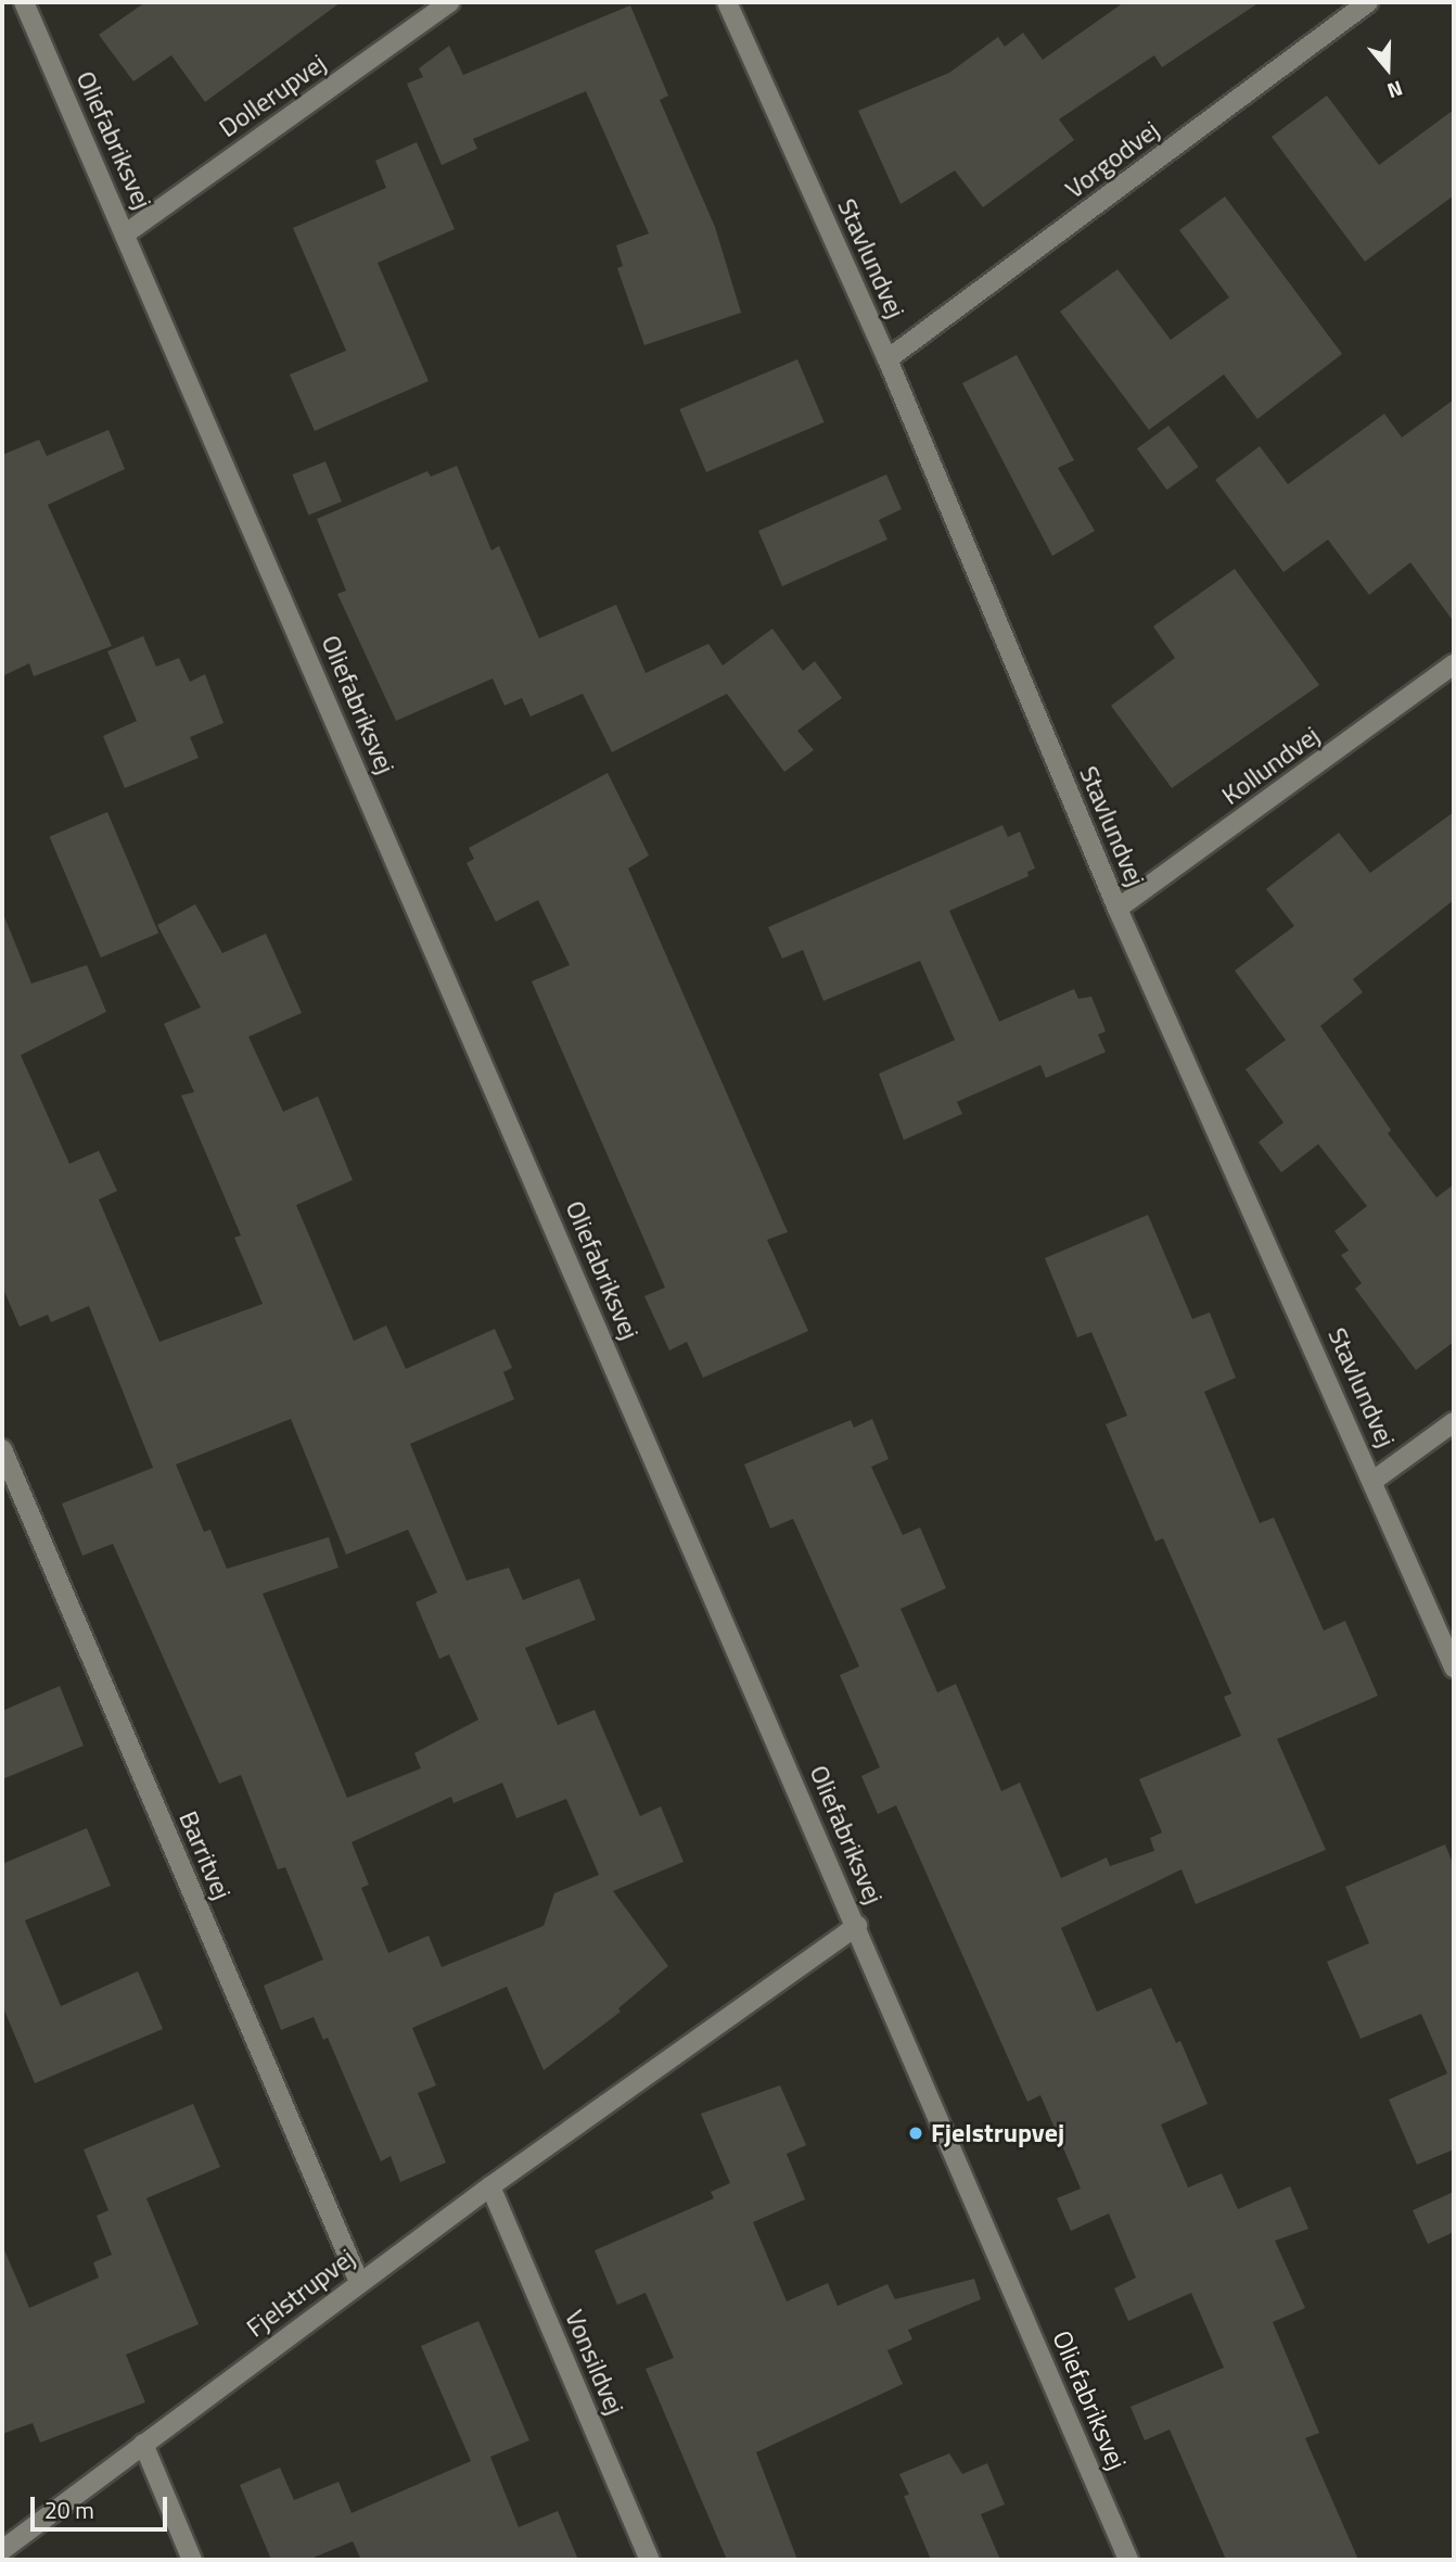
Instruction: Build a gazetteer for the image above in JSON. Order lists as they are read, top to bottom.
{
  "streets": {
    "street": [
      "Dollerupvej",
      "Oliefabriksvej",
      "Vorgodvej",
      "Stavlundvej",
      "Kollundvej",
      "Barritvej",
      "Fjelstrupvej",
      "Vonsildvej"
    ]
  },
  "crossings": [
    ["Dollerupvej", "Oliefabriksvej"],
    ["Oliefabriksvej", "Fjelstrupvej"],
    ["Vorgodvej", "Stavlundvej"],
    ["Stavlundvej", "Kollundvej"],
    ["Barritvej", "Fjelstrupvej"],
    ["Fjelstrupvej", "Vonsildvej"]
  ],
  "places": ["Fjelstrupvej"],
  "scale_bar": "20 m",
  "north": "bottom"
}
